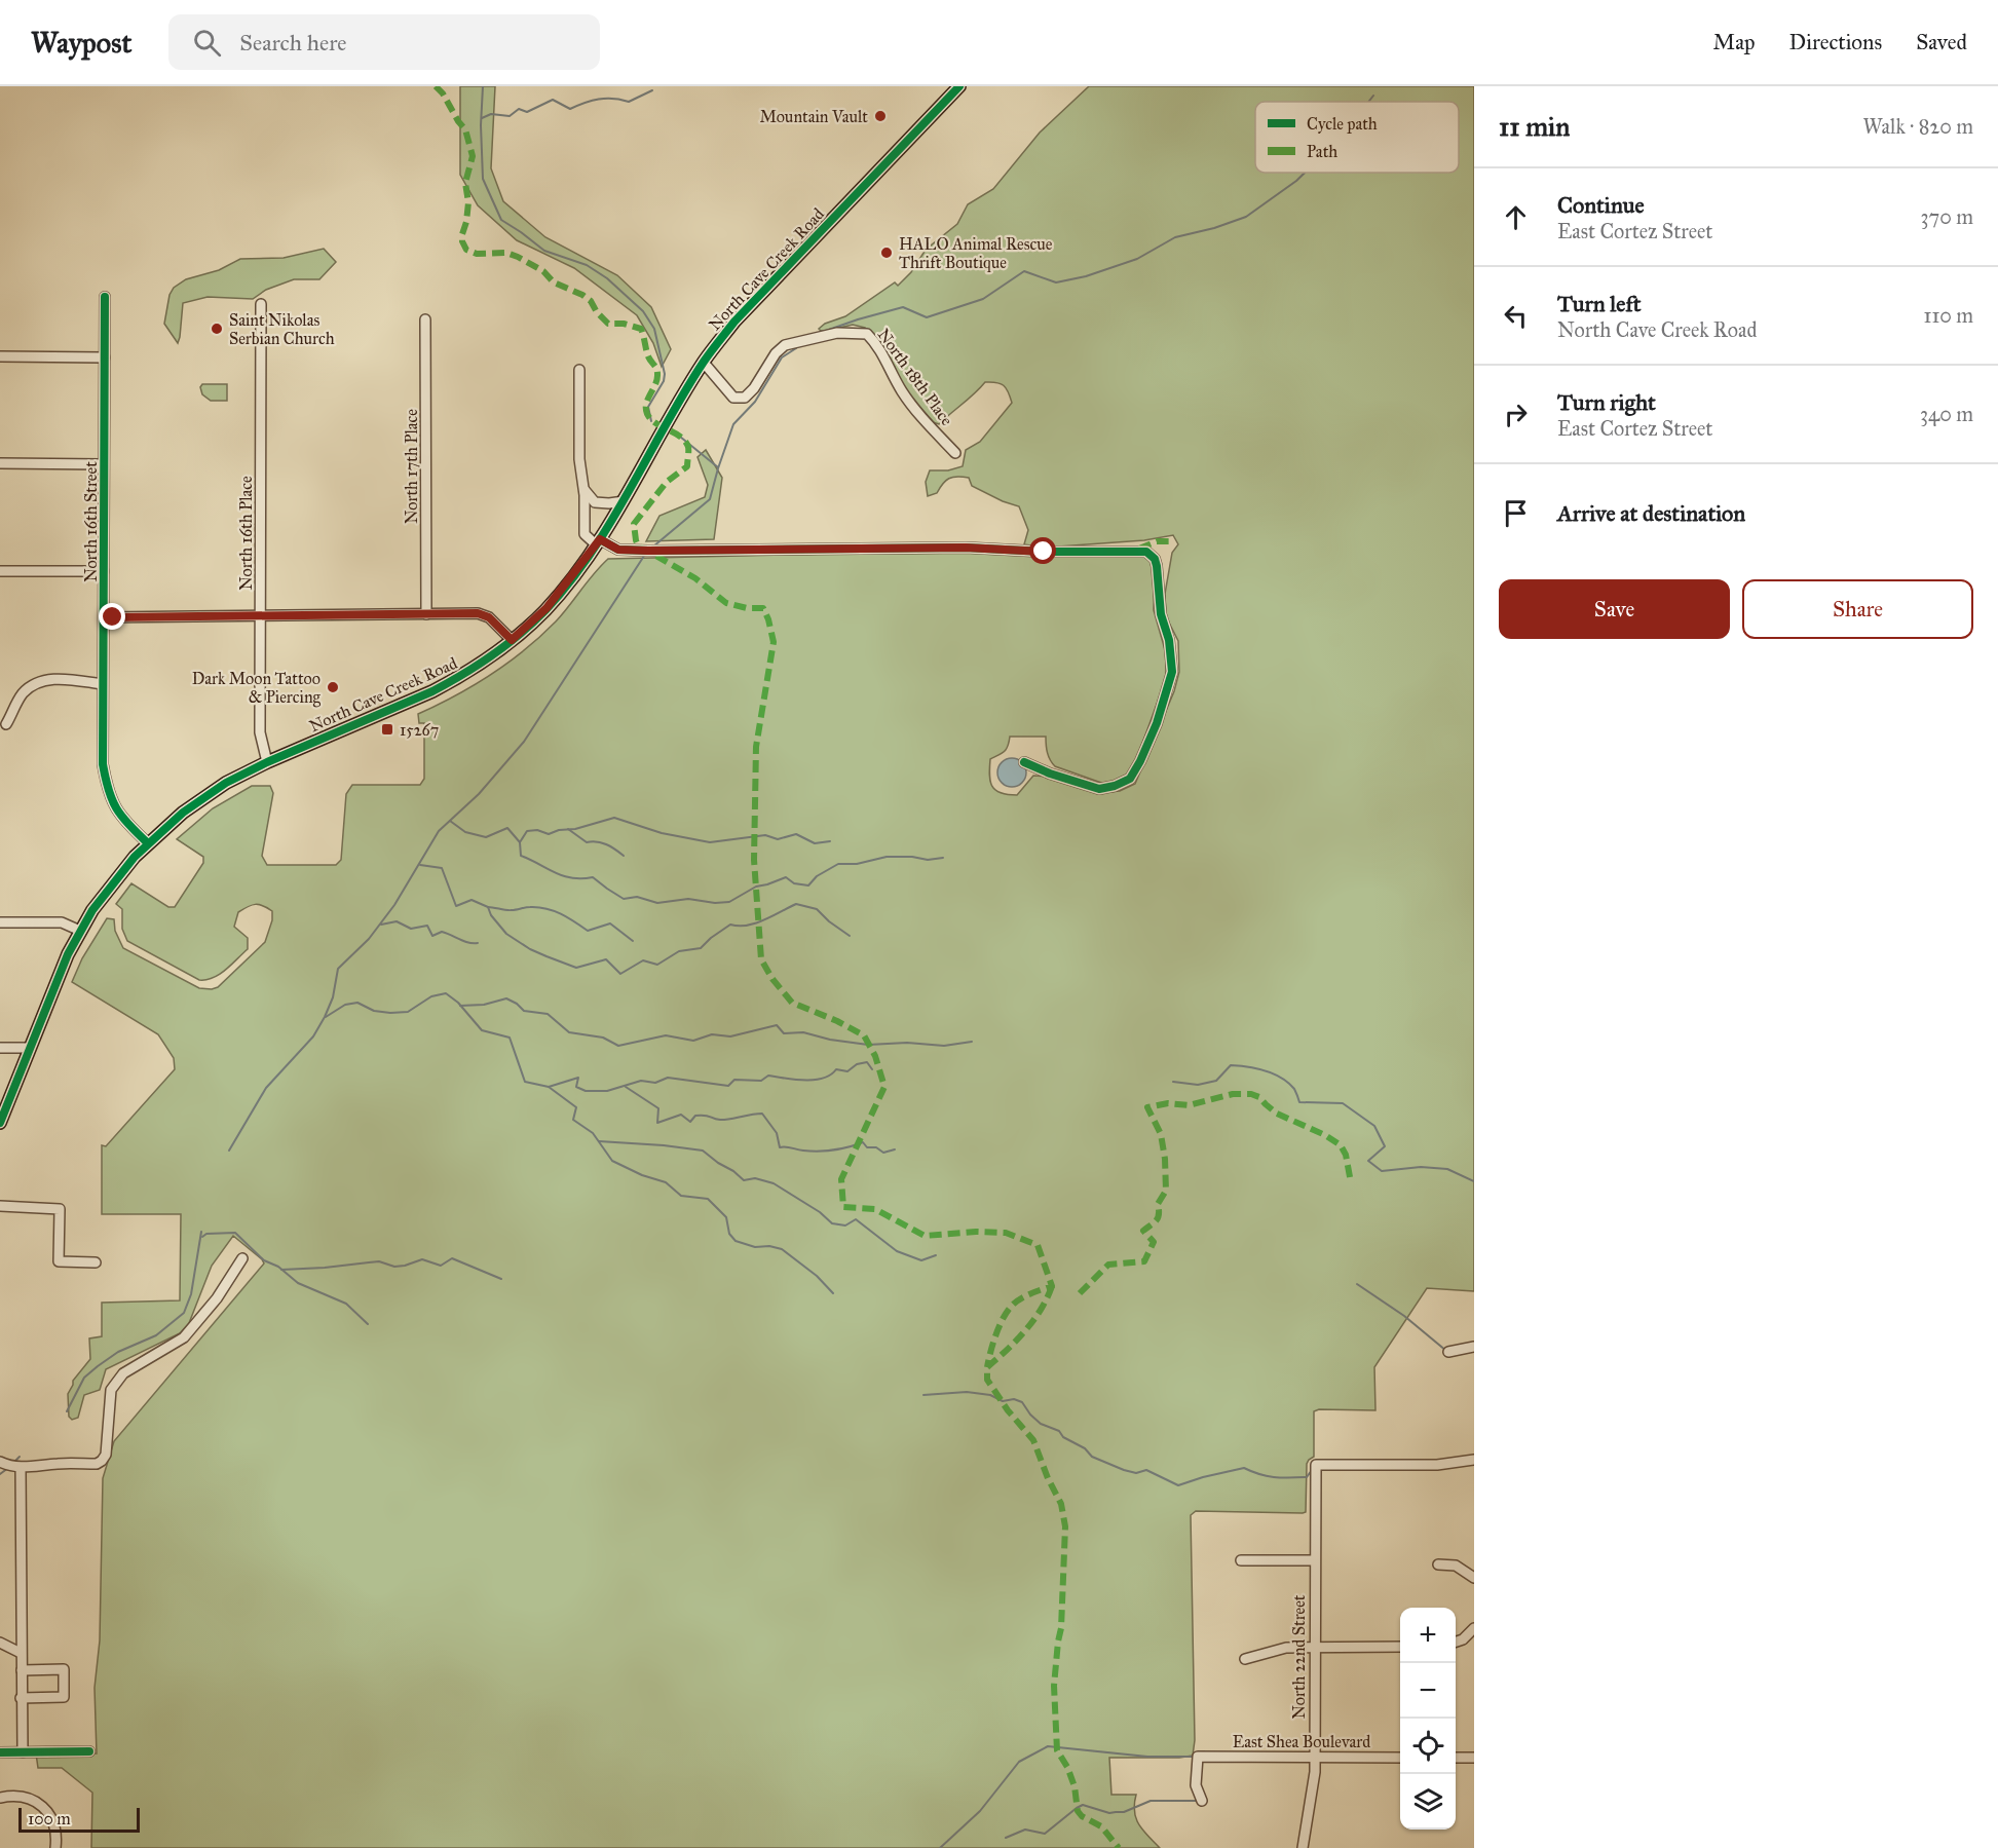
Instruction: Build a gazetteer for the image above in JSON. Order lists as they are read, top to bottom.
{
  "streets": {
    "main road": ["North Cave Creek Road"],
    "street": [
      "North 18th Place",
      "North 17th Place",
      "North 16th Street",
      "North 16th Place",
      "North 22nd Street",
      "East Shea Boulevard"
    ]
  },
  "crossings": [
    ["North Cave Creek Road", "North 18th Place"],
    ["North Cave Creek Road", "North 16th Street"],
    ["North Cave Creek Road", "North 16th Place"],
    ["North 22nd Street", "East Shea Boulevard"]
  ],
  "places": {
    "other": [
      "Mountain Vault",
      "HALO Animal Rescue Thrift Boutique",
      "Saint Nikolas Serbian Church",
      "Dark Moon Tattoo & Piercing"
    ],
    "transit": ["15267"]
  },
  "legend": ["Cycle path", "Path"],
  "scale_bar": "100 m",
  "page": {
    "header": "Waypost",
    "search": "Search here",
    "nav": ["Map", "Directions", "Saved"],
    "heading": ["11 min", "Walk · 820 m"],
    "list": [
      ["Continue", "East Cortez Street", "370 m"],
      ["Turn left", "North Cave Creek Road", "110 m"],
      ["Turn right", "East Cortez Street", "340 m"],
      "Arrive at destination"
    ],
    "buttons": ["Save", "Share"],
    "map_buttons": ["+", "−"],
    "scale": "100 m"
  }
}
